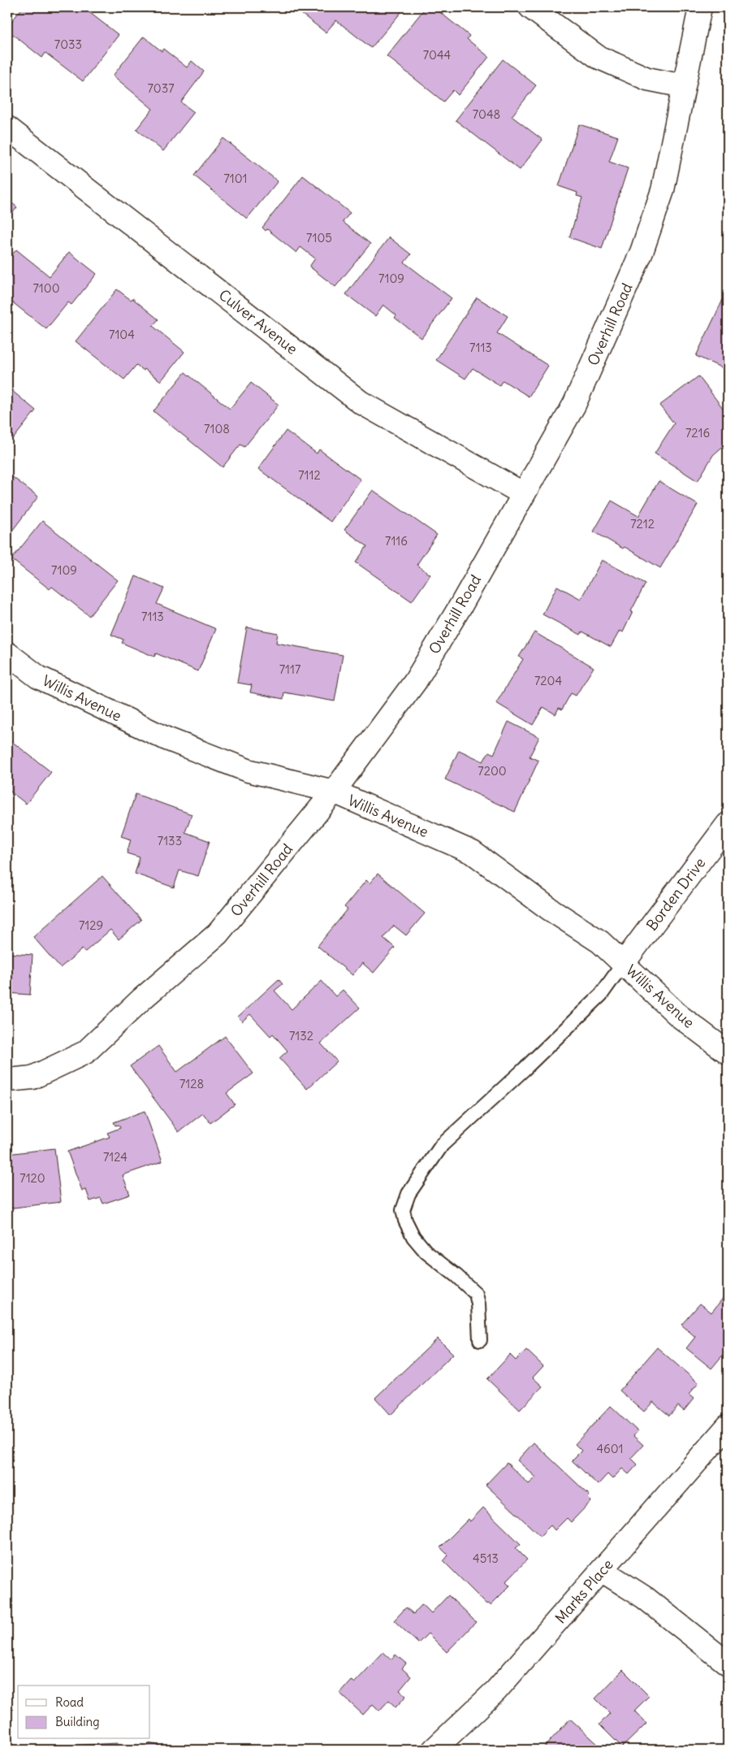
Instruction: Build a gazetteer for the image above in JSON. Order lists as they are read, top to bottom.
{
  "streets": {
    "street": [
      "Culver Avenue",
      "Overhill Road",
      "Willis Avenue",
      "Borden Drive",
      "Marks Place"
    ]
  },
  "crossings": [
    ["Culver Avenue", "Overhill Road"],
    ["Overhill Road", "Willis Avenue"],
    ["Willis Avenue", "Borden Drive"]
  ],
  "house_numbers": [
    "7033",
    "7044",
    "7037",
    "7048",
    "7101",
    "7105",
    "7109",
    "7100",
    "7104",
    "7113",
    "7108",
    "7216",
    "7112",
    "7212",
    "7116",
    "7109",
    "7113",
    "7117",
    "7204",
    "7200",
    "7133",
    "7129",
    "7132",
    "7128",
    "7124",
    "7120",
    "4601",
    "4513"
  ],
  "legend": ["Road", "Building"]
}
